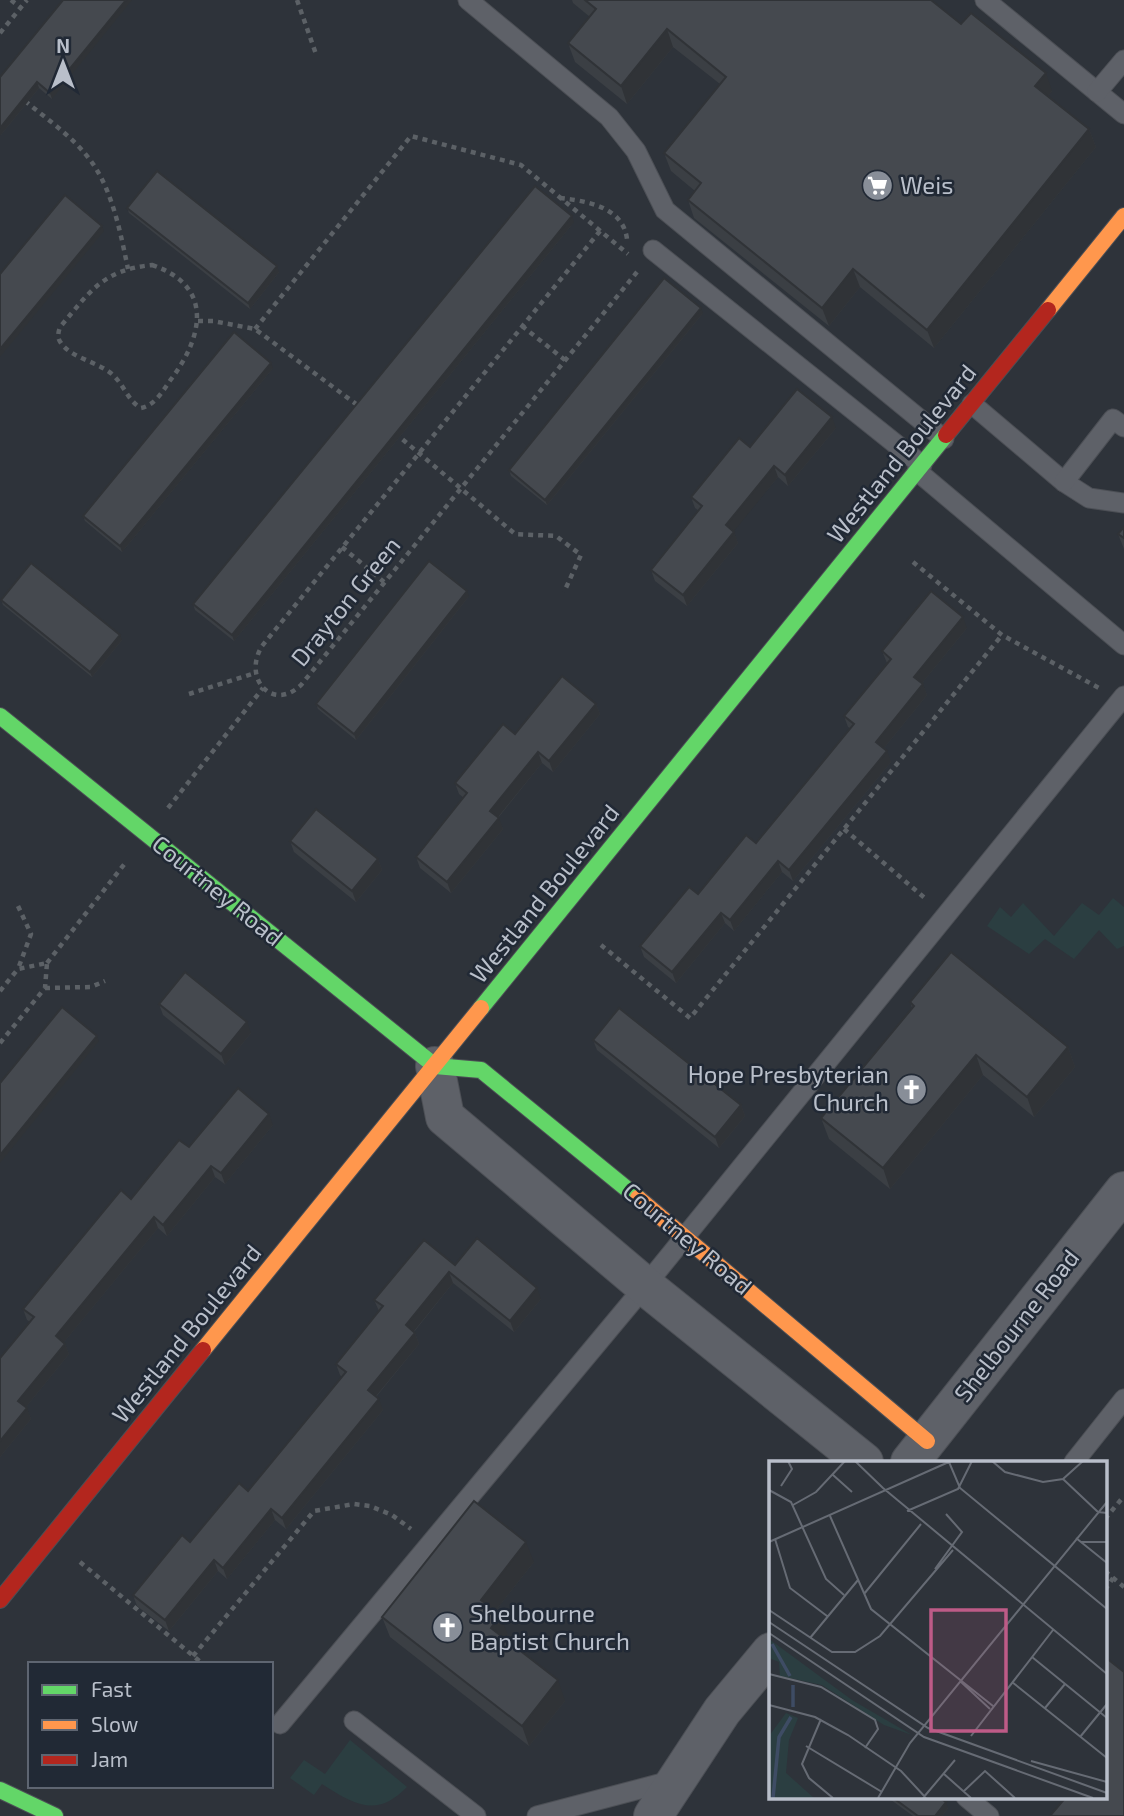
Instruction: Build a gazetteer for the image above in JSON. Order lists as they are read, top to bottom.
{
  "streets": {
    "main road": ["Westland Boulevard", "Courtney Road"],
    "street": ["Shelbourne Road"],
    "path": ["Drayton Green"]
  },
  "crossings": [
    ["Westland Boulevard", "Courtney Road"],
    ["Courtney Road", "Shelbourne Road"]
  ],
  "places": {
    "supermarket": ["Weis"],
    "church": ["Hope Presbyterian Church", "Shelbourne Baptist Church"]
  },
  "legend": ["Fast", "Slow", "Jam"],
  "north": "top"
}
